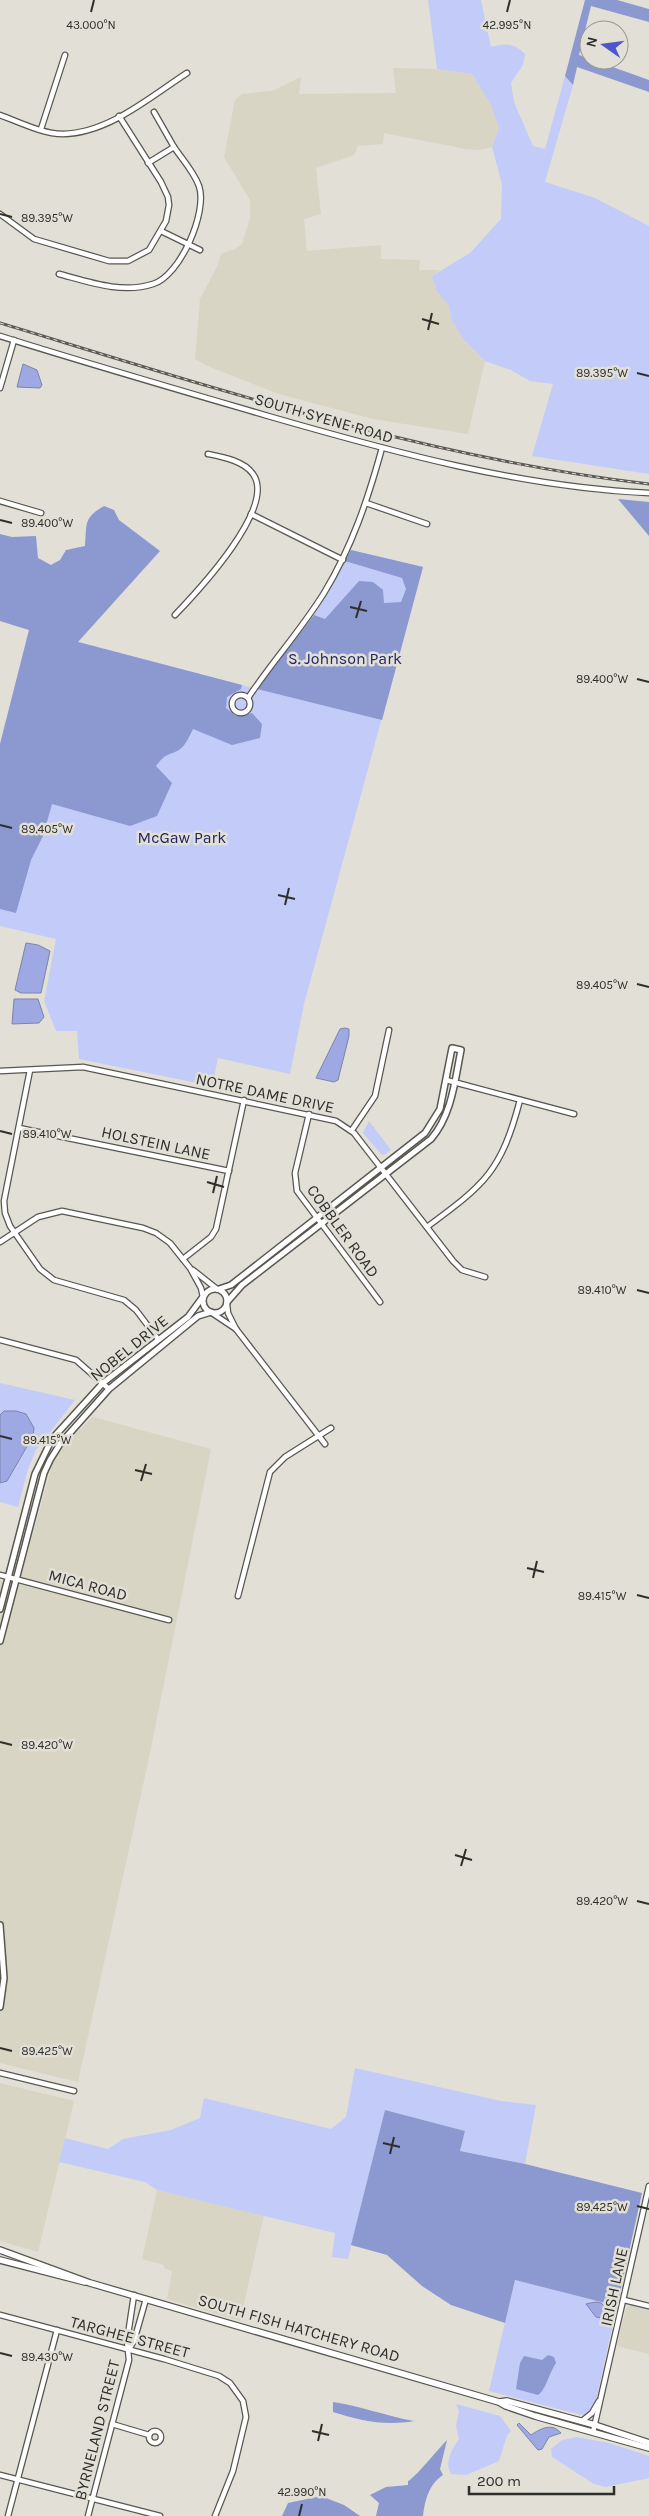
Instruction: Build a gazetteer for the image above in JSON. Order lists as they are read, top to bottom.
{
  "streets": {
    "main road": ["SOUTH FISH HATCHERY ROAD"],
    "street": [
      "SOUTH SYENE ROAD",
      "NOTRE DAME DRIVE",
      "HOLSTEIN LANE",
      "COBBLER ROAD",
      "NOBEL DRIVE",
      "MICA ROAD",
      "IRISH LANE",
      "TARGHEE STREET",
      "BYRNELAND STREET"
    ]
  },
  "crossings": [
    ["NOTRE DAME DRIVE", "COBBLER ROAD"],
    ["NOTRE DAME DRIVE", "NOBEL DRIVE"],
    ["COBBLER ROAD", "NOBEL DRIVE"],
    ["NOBEL DRIVE", "MICA ROAD"],
    ["IRISH LANE", "SOUTH FISH HATCHERY ROAD"],
    ["SOUTH FISH HATCHERY ROAD", "BYRNELAND STREET"],
    ["TARGHEE STREET", "BYRNELAND STREET"]
  ],
  "parks": ["S. Johnson Park", "McGaw Park"],
  "scale_bar": "200 m",
  "north": "left",
  "coordinates": [
    "43.000°N",
    "42.995°N",
    "89.395°W",
    "89.400°W",
    "89.405°W",
    "89.410°W",
    "89.415°W",
    "89.420°W",
    "89.425°W",
    "89.430°W",
    "42.990°N"
  ]
}
